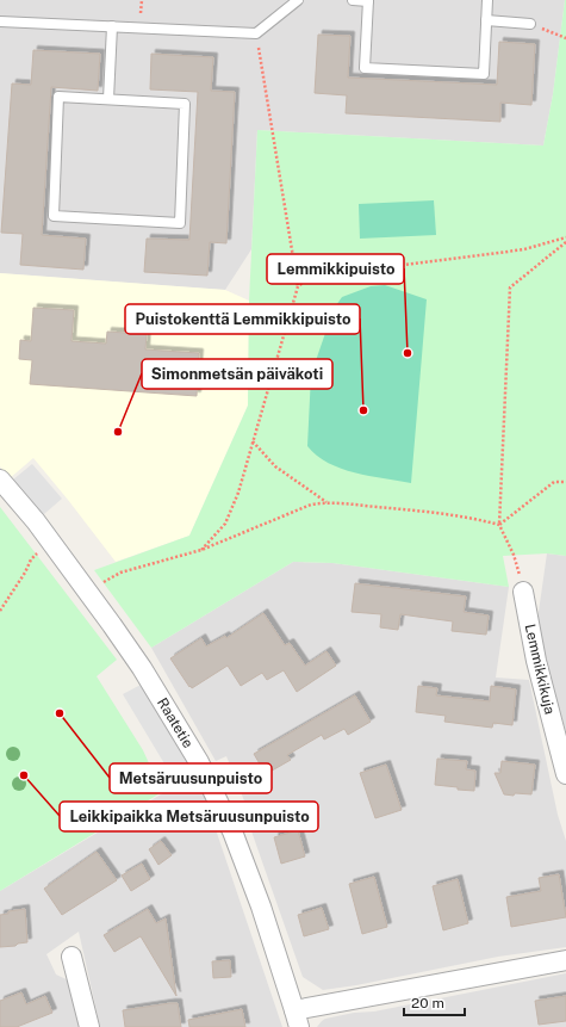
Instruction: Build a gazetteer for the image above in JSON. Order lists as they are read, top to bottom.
{
  "streets": {
    "street": ["Lemmikkikuja", "Raatetie"]
  },
  "places": [
    "Lemmikkipuisto",
    "Puistokenttä Lemmikkipuisto",
    "Simonmetsän päiväkoti",
    "Metsäruusunpuisto",
    "Leikkipaikka Metsäruusunpuisto"
  ],
  "scale_bar": "20 m"
}
